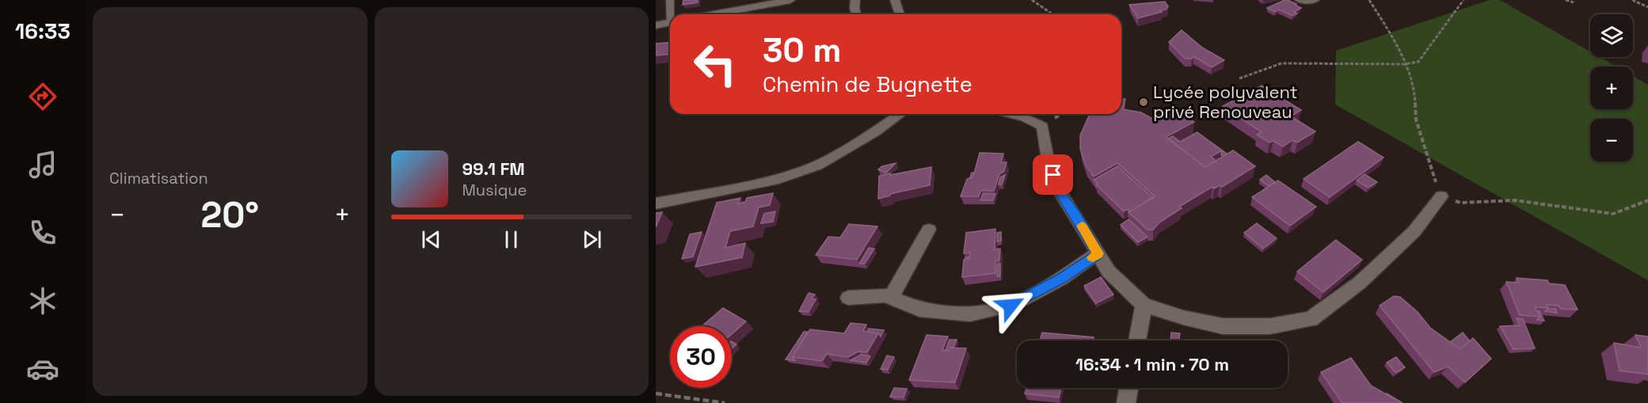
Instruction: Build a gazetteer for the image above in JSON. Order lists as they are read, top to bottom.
{
  "places": ["Lycée polyvalent privé Renouveau"],
  "page": {
    "tabs": "16:33",
    "tile": "Climatisation",
    "map_buttons": ["+", "−"],
    "turn": ["30 m", "Chemin de Bugnette"],
    "song": ["99.1 FM", "Musique"],
    "heat": ["−", "20°", "+"],
    "limit": "30",
    "trip": "16:34 · 1 min · 70 m"
  }
}
